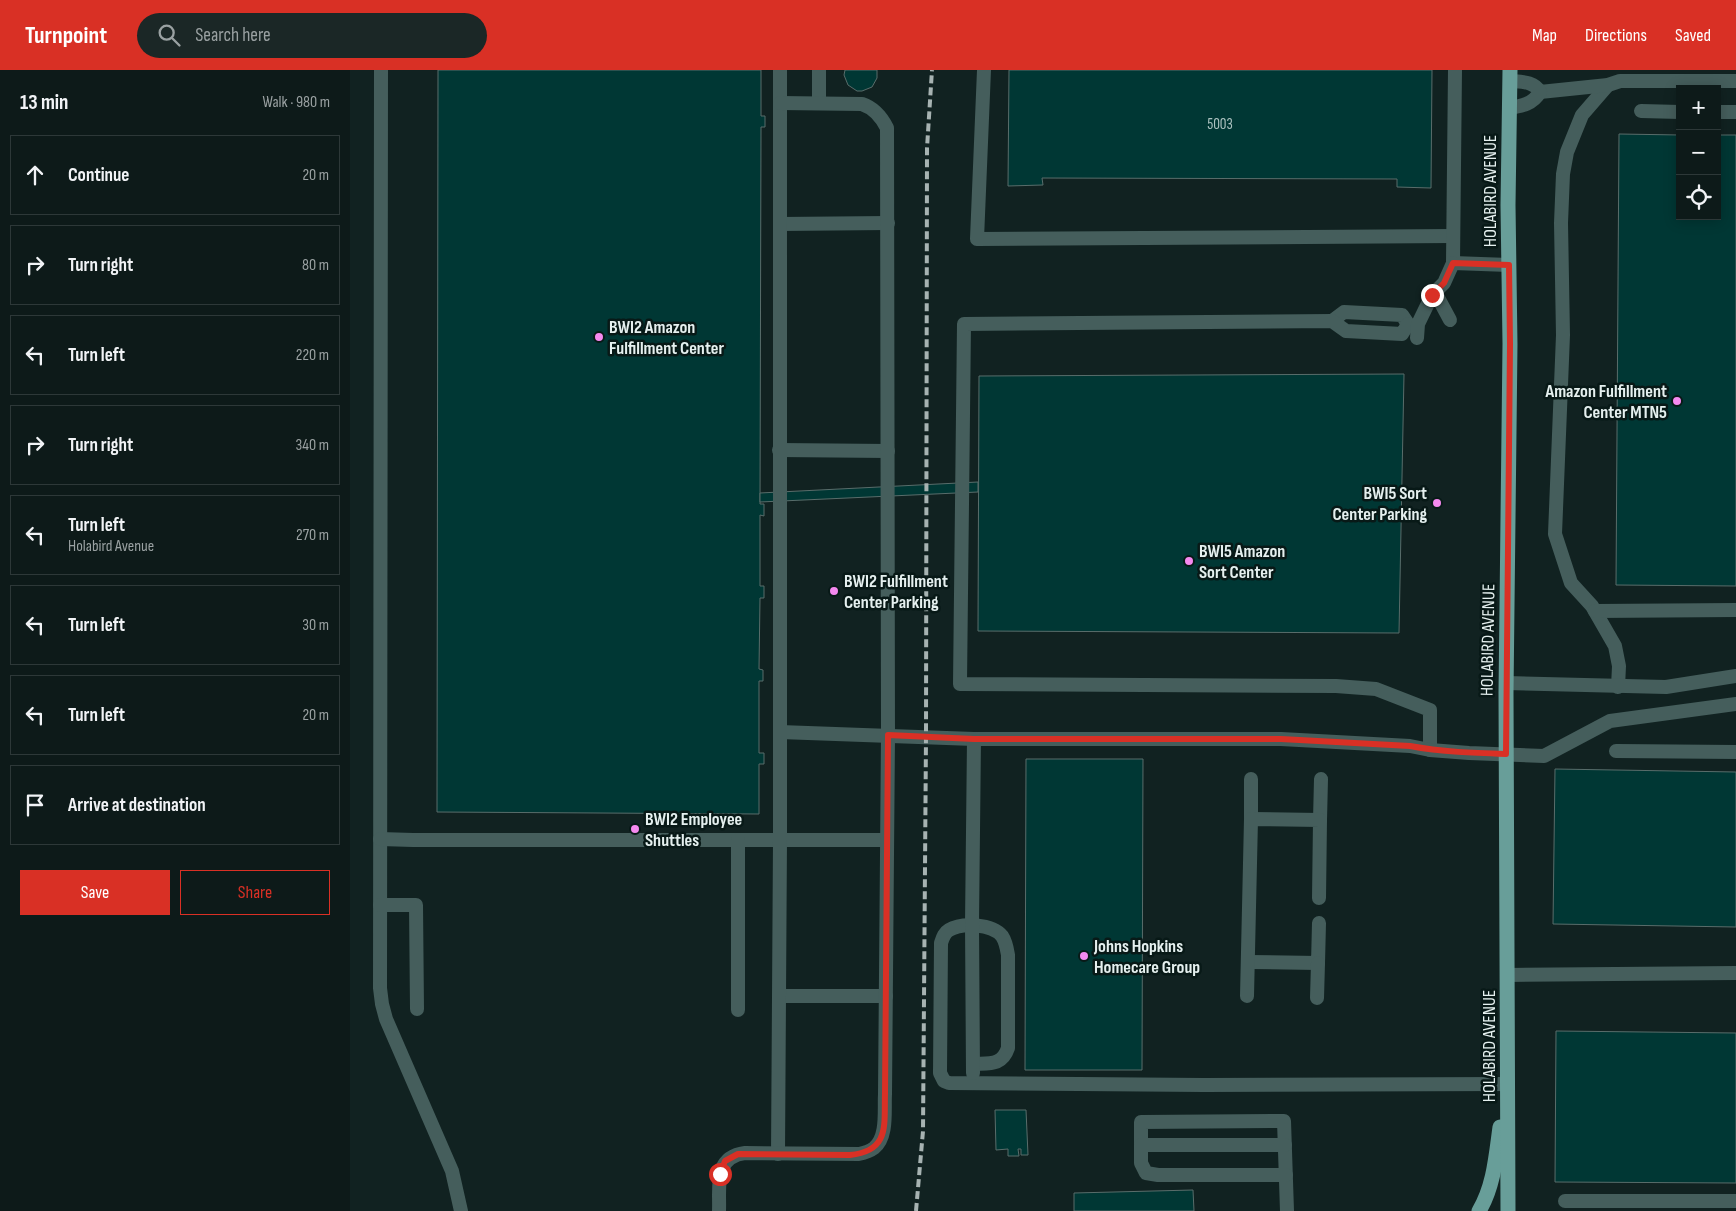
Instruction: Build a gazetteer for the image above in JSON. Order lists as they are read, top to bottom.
{
  "streets": {
    "main road": ["HOLABIRD AVENUE"]
  },
  "places": [
    "BWI2 Amazon Fulfillment Center",
    "Amazon Fulfillment Center MTN5",
    "BWI5 Sort Center Parking",
    "BWI5 Amazon Sort Center",
    "BWI2 Fulfillment Center Parking",
    "BWI2 Employee Shuttles",
    "Johns Hopkins Homecare Group"
  ],
  "house_numbers": ["5003"],
  "page": {
    "header": "Turnpoint",
    "search": "Search here",
    "nav": ["Map", "Directions", "Saved"],
    "heading": ["13 min", "Walk · 980 m"],
    "map_buttons": ["+", "−"],
    "list": [
      ["Continue", "20 m"],
      ["Turn right", "80 m"],
      ["Turn left", "220 m"],
      ["Turn right", "340 m"],
      ["Turn left", "Holabird Avenue", "270 m"],
      ["Turn left", "30 m"],
      ["Turn left", "20 m"],
      "Arrive at destination"
    ],
    "buttons": ["Save", "Share"]
  }
}
